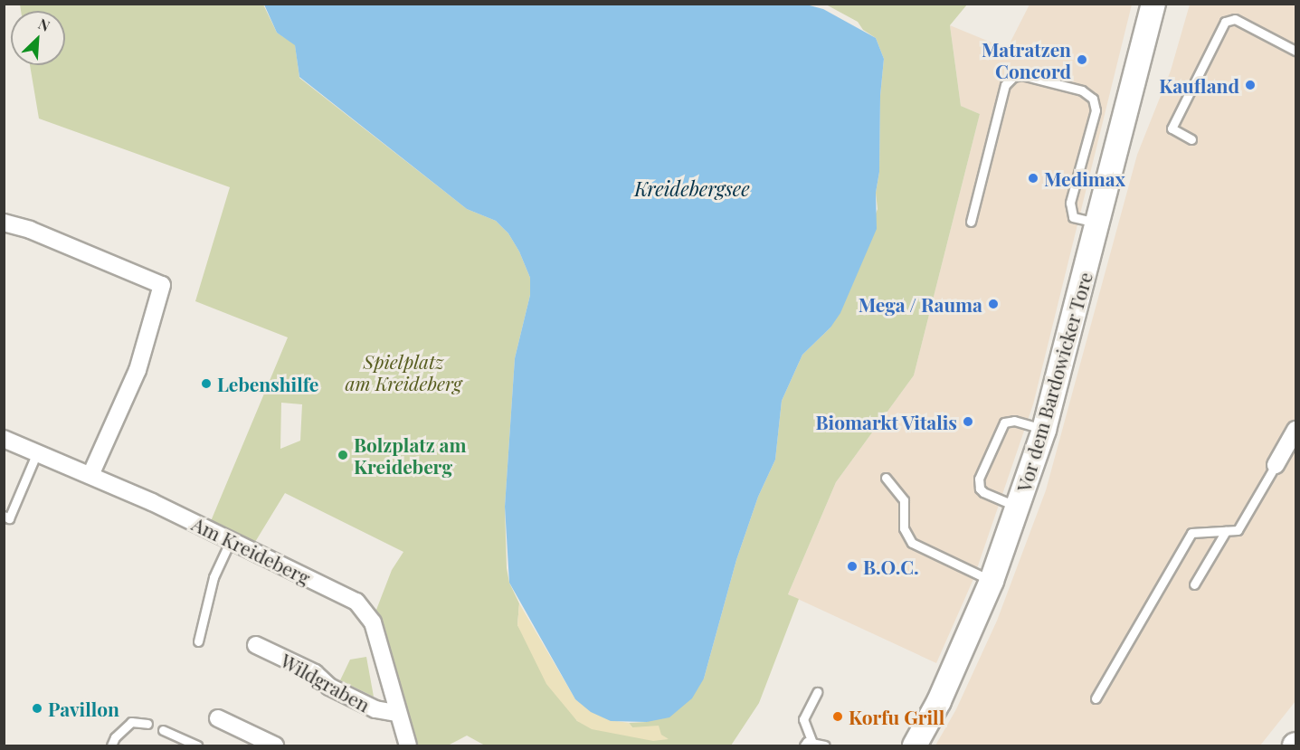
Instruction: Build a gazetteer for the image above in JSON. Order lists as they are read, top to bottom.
{
  "streets": {
    "main road": ["Vor dem Bardowicker Tore"],
    "street": ["Am Kreideberg", "Wildgraben"]
  },
  "crossings": [
    ["Am Kreideberg", "Wildgraben"]
  ],
  "water": ["Kreidebergsee"],
  "parks": ["Spielplatz am Kreideberg"],
  "places": [
    "Matratzen Concord",
    "Kaufland",
    "Medimax",
    "Mega / Rauma",
    "Lebenshilfe",
    "Biomarkt Vitalis",
    "Bolzplatz am Kreideberg",
    "B.O.C.",
    "Pavillon",
    "Korfu Grill"
  ],
  "north": "top right"
}
